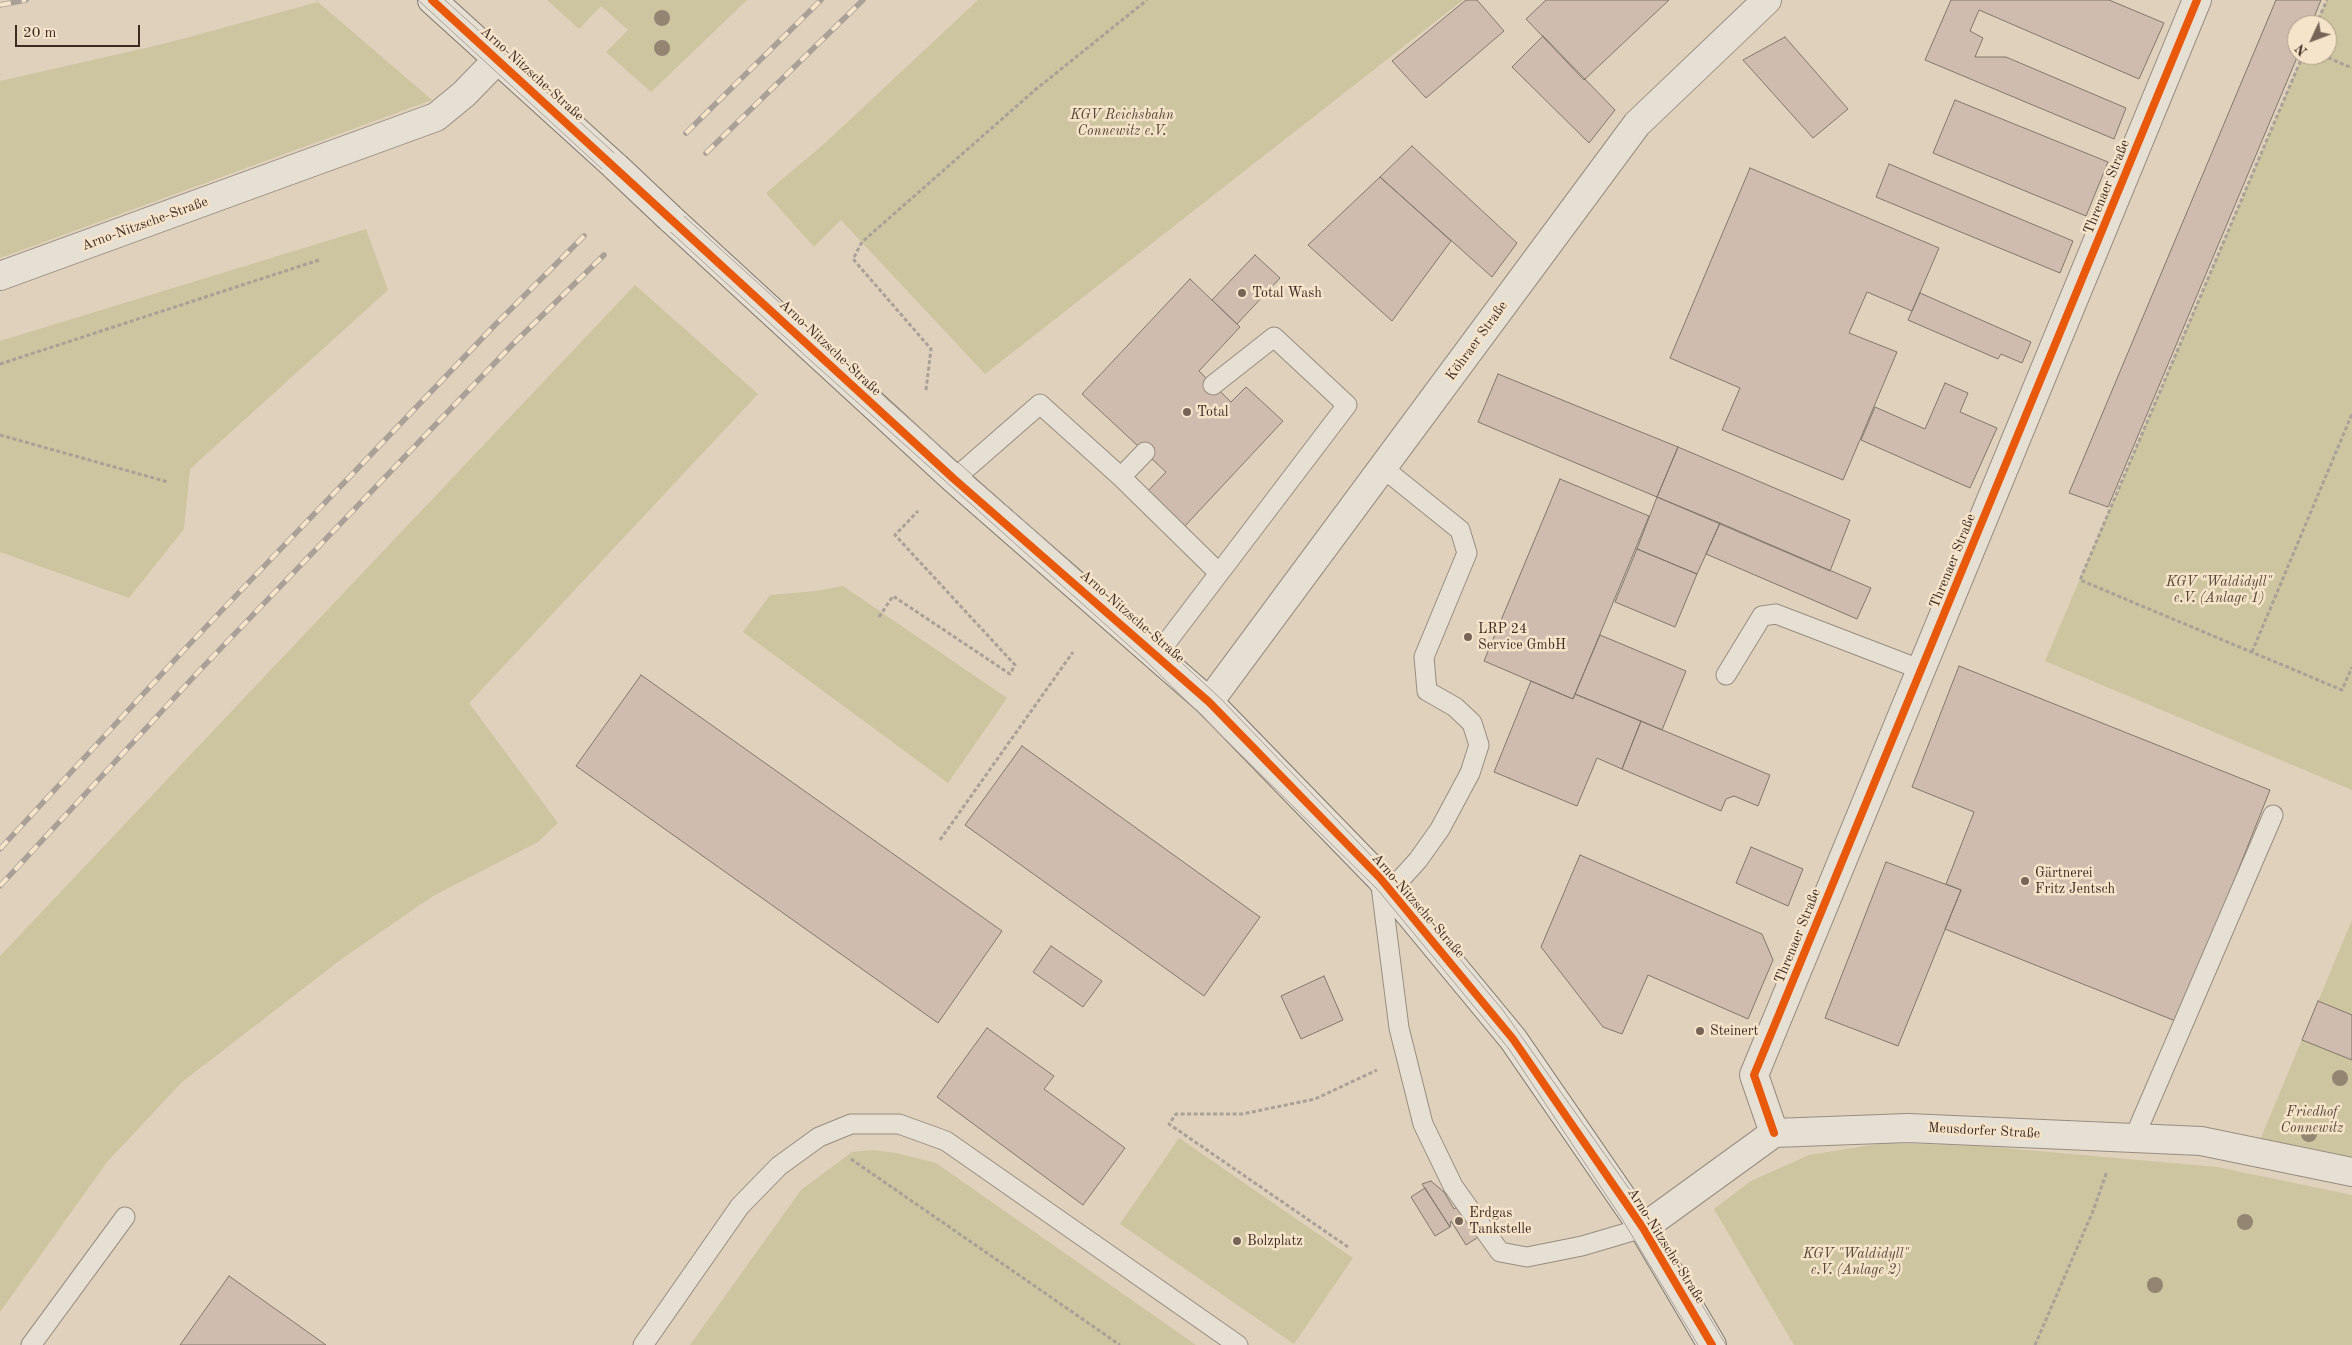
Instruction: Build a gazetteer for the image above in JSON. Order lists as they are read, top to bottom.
{
  "streets": {
    "street": [
      "Arno-Nitzsche-Straße",
      "Threnaer Straße",
      "Köhraer Straße",
      "Meusdorfer Straße"
    ]
  },
  "crossings": [
    ["Arno-Nitzsche-Straße", "Köhraer Straße"],
    ["Threnaer Straße", "Meusdorfer Straße"]
  ],
  "parks": [
    "KGV Reichsbahn Connewitz e.V.",
    "KGV \"Waldidyll\" e.V. (Anlage 1)",
    "Friedhof Connewitz",
    "KGV \"Waldidyll\" e.V. (Anlage 2)"
  ],
  "places": [
    "Total Wash",
    "Total",
    "LRP 24 Service GmbH",
    "Gärtnerei Fritz Jentsch",
    "Steinert",
    "Erdgas Tankstelle",
    "Bolzplatz"
  ],
  "scale_bar": "20 m",
  "north": "bottom left"
}
